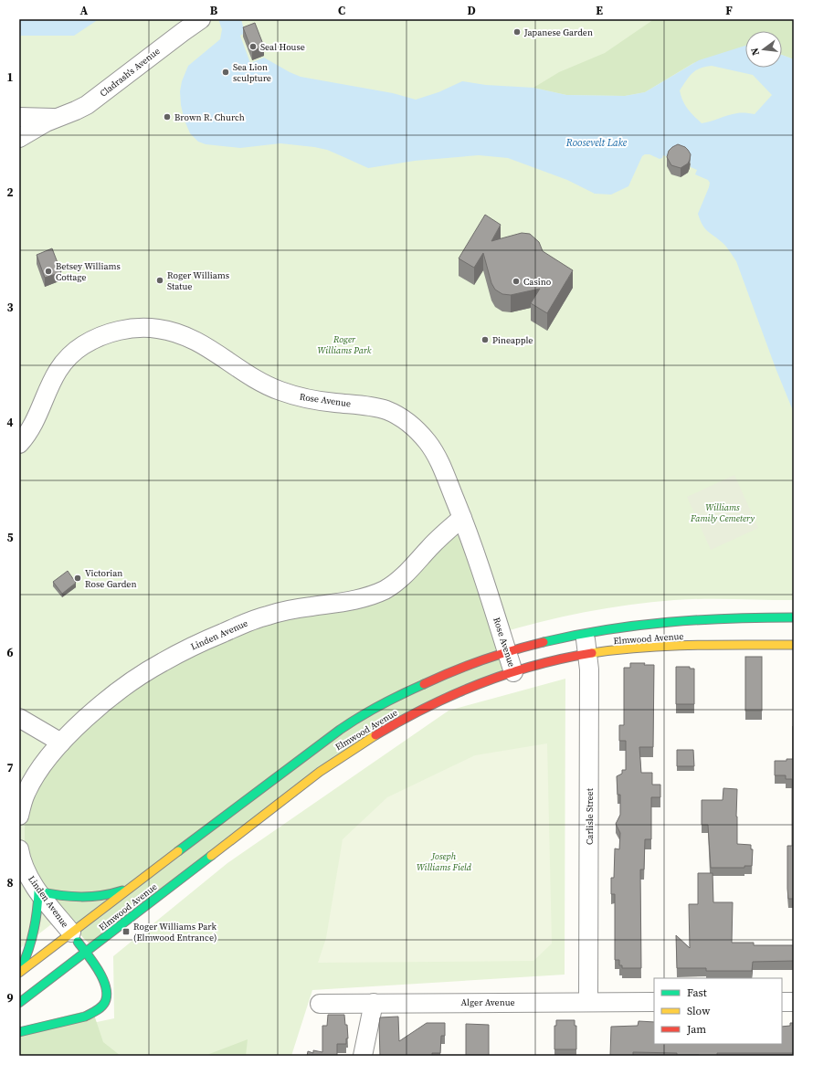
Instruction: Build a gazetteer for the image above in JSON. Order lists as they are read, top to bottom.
{
  "streets": {
    "main road": ["Elmwood Avenue"],
    "street": [
      "Cladrash's Avenue",
      "Rose Avenue",
      "Linden Avenue",
      "Carlisle Street",
      "Alger Avenue"
    ]
  },
  "crossings": [
    ["Rose Avenue", "Linden Avenue"],
    ["Rose Avenue", "Elmwood Avenue"],
    ["Linden Avenue", "Elmwood Avenue"],
    ["Elmwood Avenue", "Carlisle Street"],
    ["Carlisle Street", "Alger Avenue"]
  ],
  "water": ["Roosevelt Lake"],
  "parks": ["Roger Williams Park", "Williams Family Cemetery", "Joseph Williams Field"],
  "places": {
    "other": [
      "Japanese Garden",
      "Seal House",
      "Sea Lion sculpture",
      "Brown R. Church",
      "Betsey Williams Cottage",
      "Roger Williams Statue",
      "Casino",
      "Pineapple",
      "Victorian Rose Garden"
    ],
    "transit": ["Roger Williams Park (Elmwood Entrance)"]
  },
  "legend": ["Fast", "Slow", "Jam"],
  "north": "left",
  "grid": {
    "columns": [
      "A",
      "B",
      "C",
      "D",
      "E",
      "F"
    ],
    "rows": [
      "1",
      "2",
      "3",
      "4",
      "5",
      "6",
      "7",
      "8",
      "9"
    ]
  }
}
